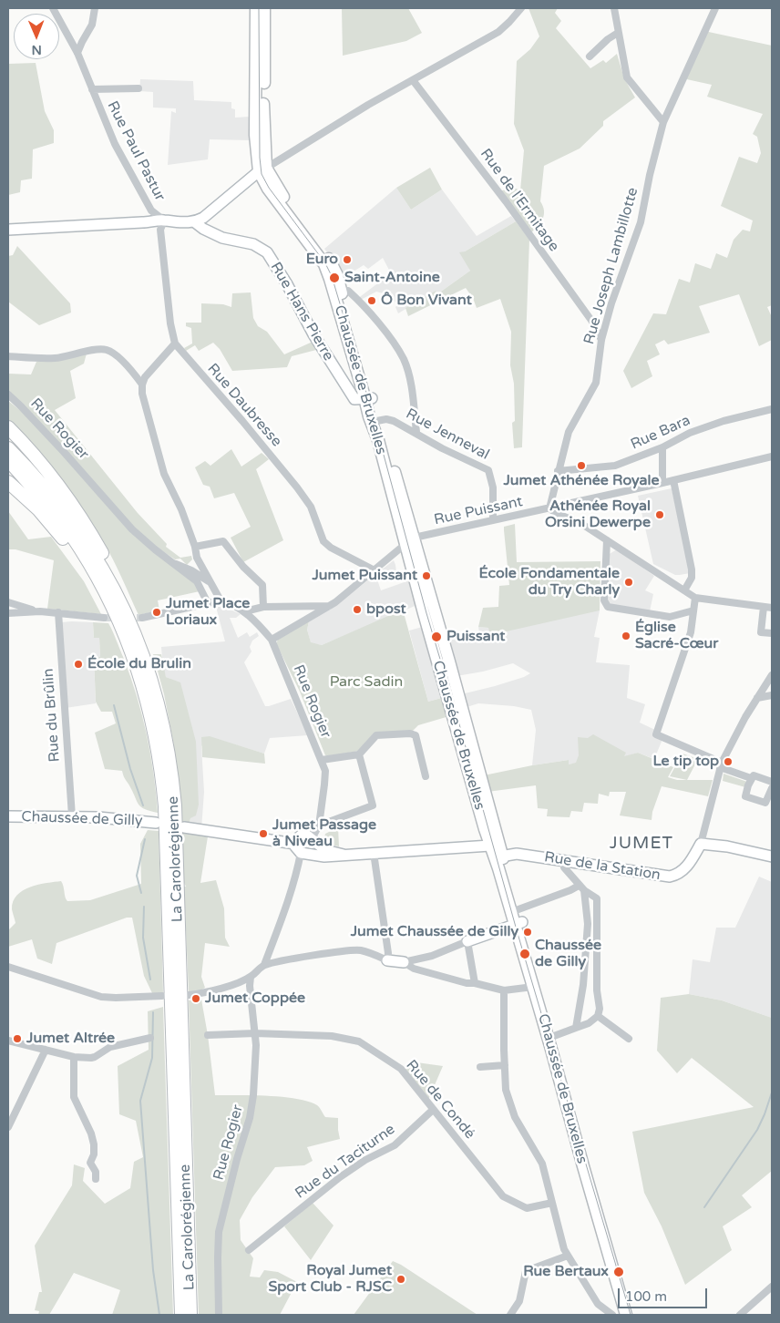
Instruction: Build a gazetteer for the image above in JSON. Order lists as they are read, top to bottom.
{
  "streets": {
    "highway": ["La Carolorégienne"],
    "main road": ["Chaussée de Bruxelles"],
    "street": [
      "Rue Paul Pastur",
      "Rue de l'Ermitage",
      "Rue Joseph Lambillotte",
      "Rue Hans Pierre",
      "Rue Daubresse",
      "Rue Rogier",
      "Rue Bara",
      "Rue Jenneval",
      "Rue Puissant",
      "Rue du Brûlin",
      "Chaussée de Gilly",
      "Rue de la Station",
      "Rue de Condé",
      "Rue du Taciturne"
    ]
  },
  "crossings": [
    ["Rue Paul Pastur", "Rue Daubresse"],
    ["Rue de l'Ermitage", "Rue Joseph Lambillotte"],
    ["Rue Joseph Lambillotte", "Rue Bara"],
    ["Rue Joseph Lambillotte", "Rue Puissant"],
    ["Rue Hans Pierre", "Chaussée de Bruxelles"],
    ["Chaussée de Bruxelles", "Rue Jenneval"],
    ["Chaussée de Bruxelles", "Rue Puissant"],
    ["Chaussée de Bruxelles", "Rue de la Station"],
    ["Rue Rogier", "Rue de Condé"],
    ["Rue Jenneval", "Rue Puissant"],
    ["Rue du Brûlin", "Chaussée de Gilly"],
    ["Rue de Condé", "Rue du Taciturne"]
  ],
  "districts": ["JUMET"],
  "parks": ["Parc Sadin"],
  "places": [
    "Euro",
    "Saint-Antoine",
    "Ô Bon Vivant",
    "Jumet Athénée Royale",
    "Athénée Royal Orsini Dewerpe",
    "Jumet Puissant",
    "École Fondamentale du Try Charly",
    "bpost",
    "Jumet Place Loriaux",
    "Église Sacré-Cœur",
    "Puissant",
    "École du Brulin",
    "Le tip top",
    "Jumet Passage à Niveau",
    "Jumet Chaussée de Gilly",
    "Chaussée de Gilly",
    "Jumet Coppée",
    "Jumet Altrée",
    "Rue Bertaux",
    "Royal Jumet Sport Club - RJSC"
  ],
  "scale_bar": "100 m",
  "north": "bottom"
}
